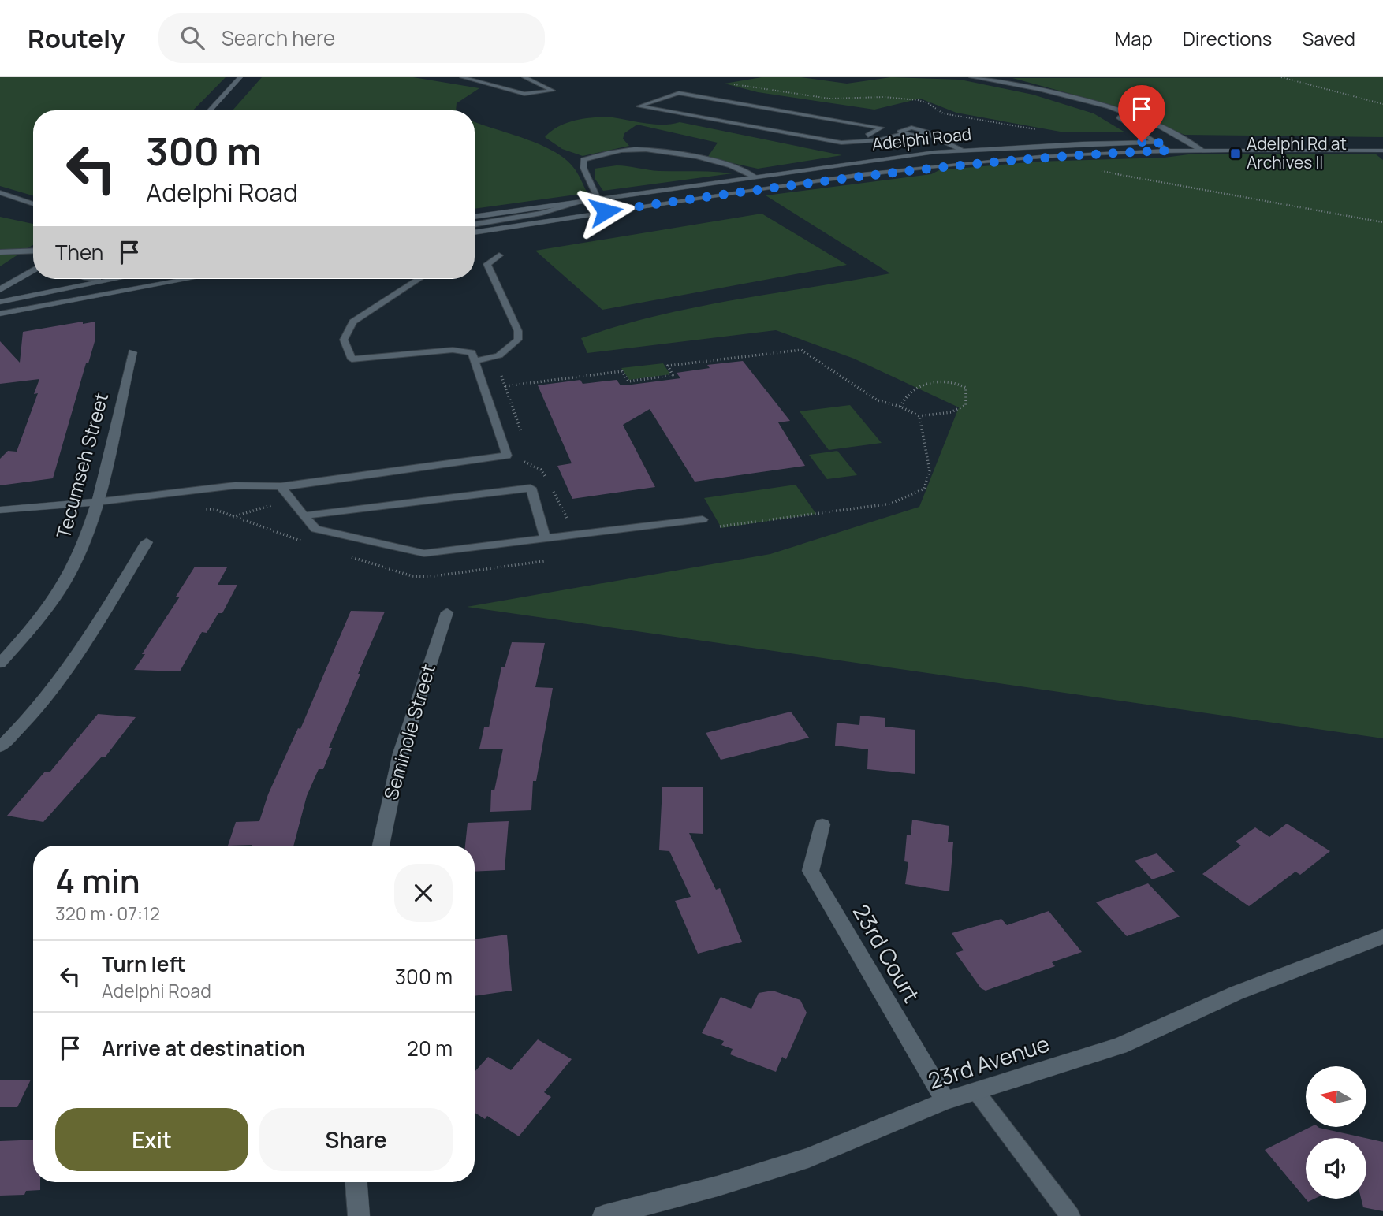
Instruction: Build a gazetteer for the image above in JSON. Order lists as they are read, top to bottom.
{
  "streets": {
    "main road": [
      "Adelphi Road",
      "Tecumseh Street",
      "Seminole Street",
      "23rd Court",
      "23rd Avenue"
    ]
  },
  "crossings": [
    ["23rd Court", "23rd Avenue"]
  ],
  "places": {
    "transit": ["Adelphi Rd at Archives II"]
  },
  "north": "left",
  "page": {
    "header": "Routely",
    "search": "Search here",
    "nav": ["Map", "Directions", "Saved"],
    "turn": ["300 m", "Adelphi Road"],
    "then": "Then",
    "heading": ["4 min", "320 m · 07:12"],
    "list": [
      {
        "name": "Turn left",
        "note": "Adelphi Road",
        "value": "300 m"
      },
      {
        "name": "Arrive at destination",
        "value": "20 m"
      }
    ],
    "buttons": ["Exit", "Share"]
  }
}
